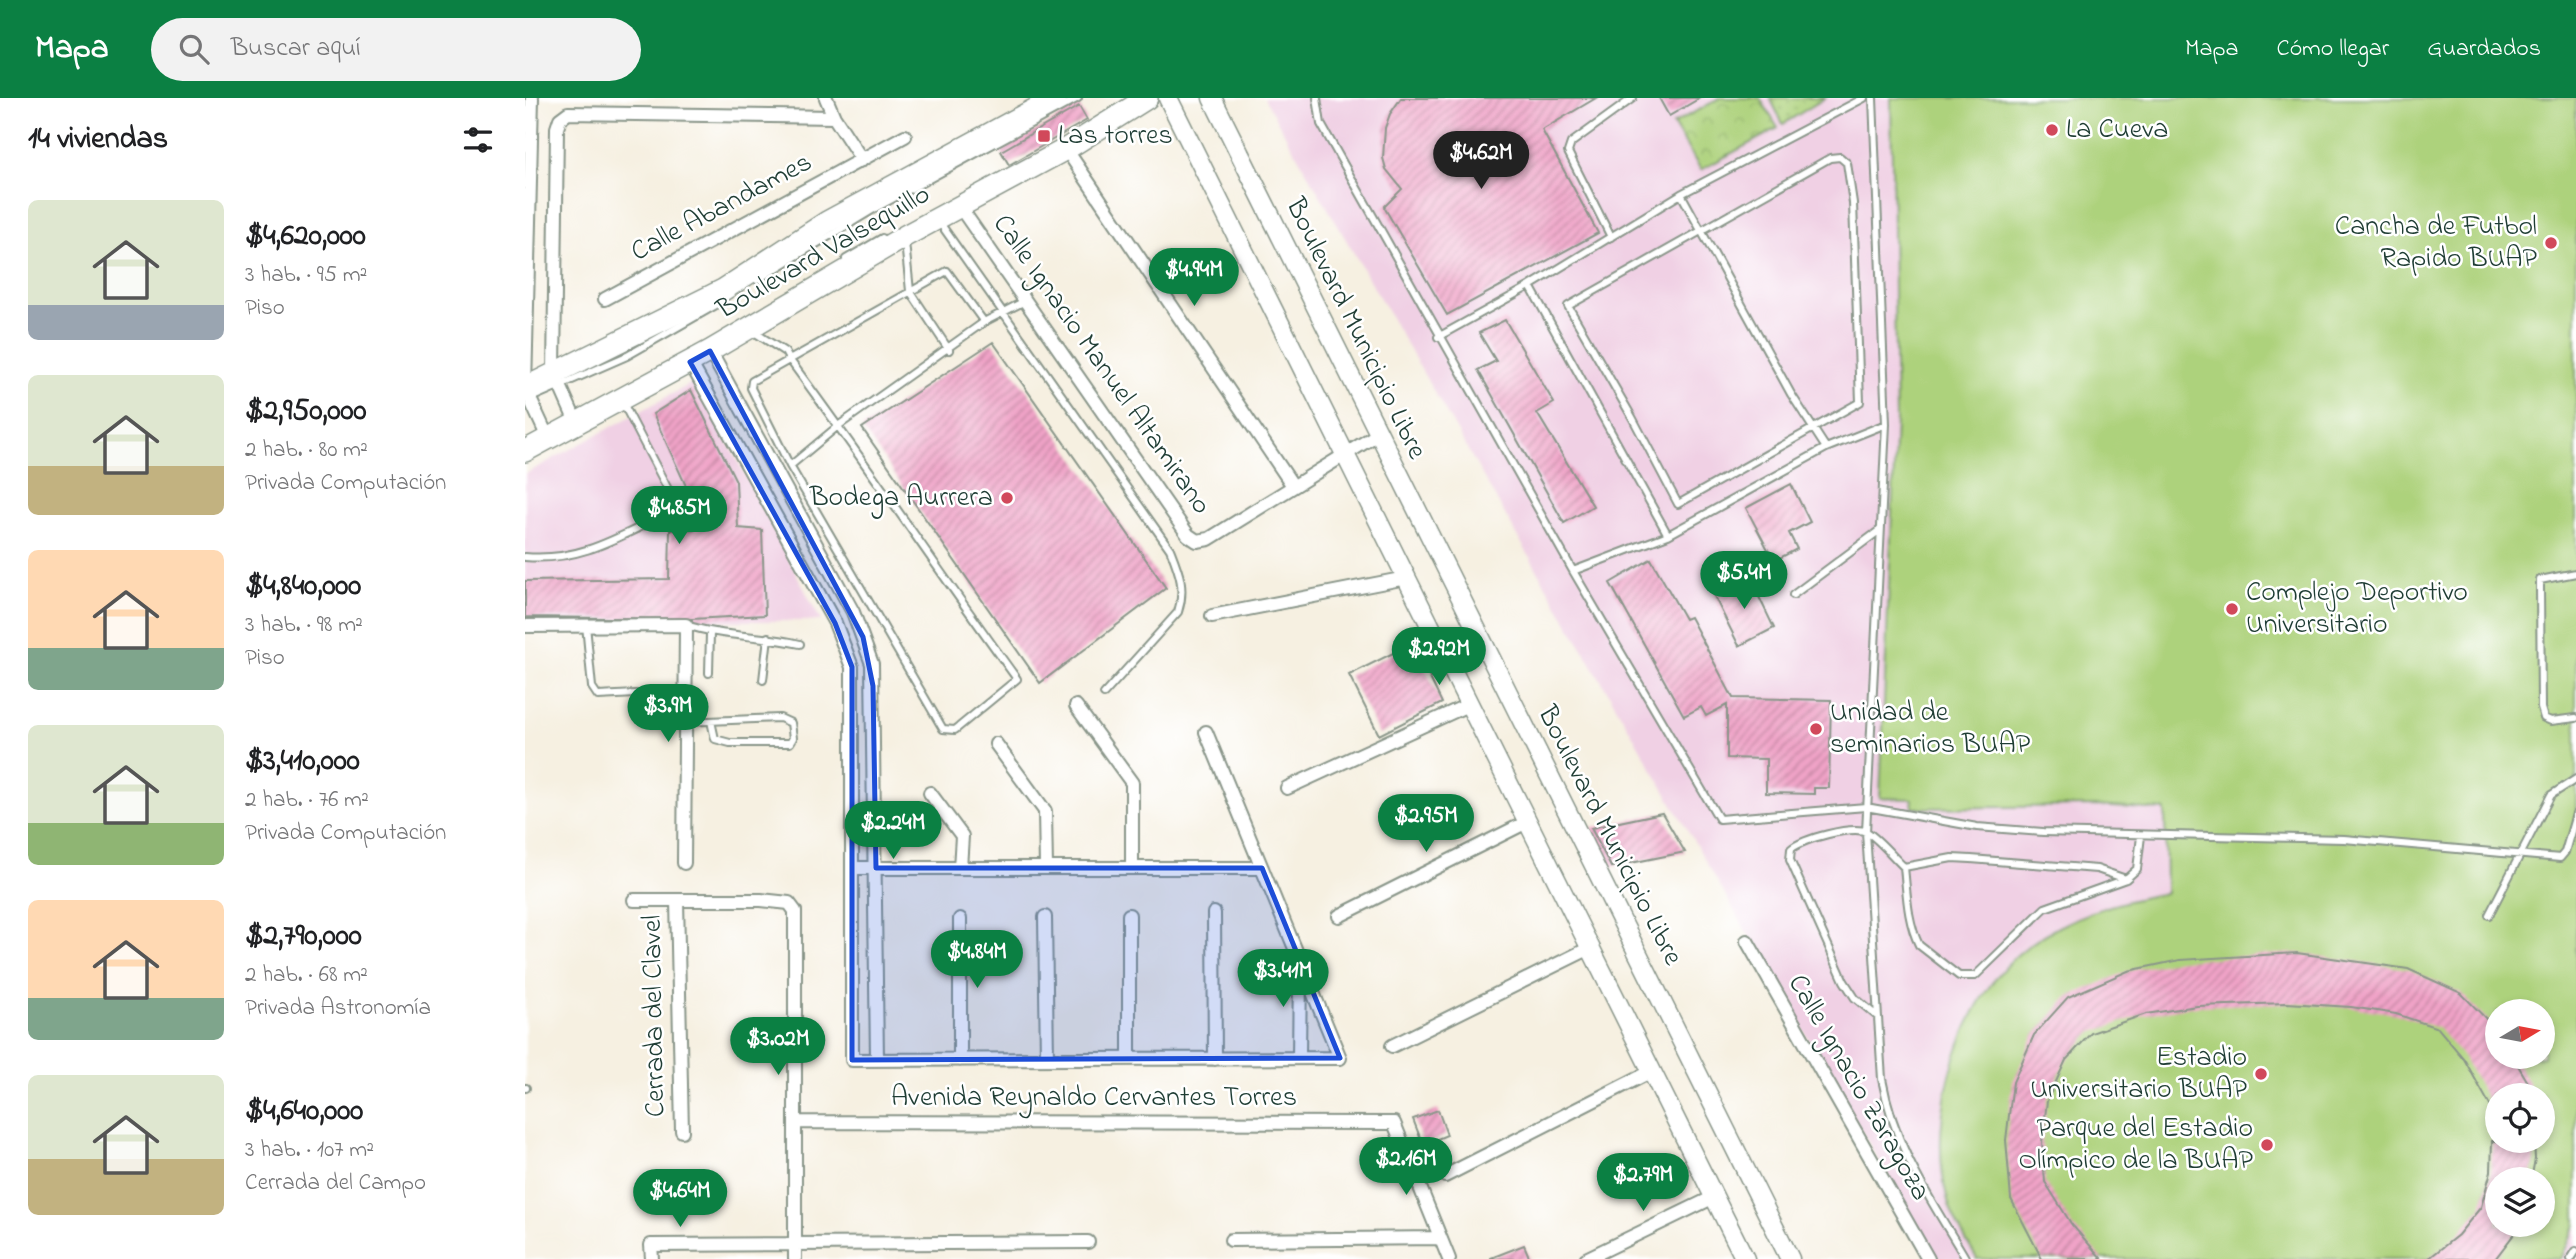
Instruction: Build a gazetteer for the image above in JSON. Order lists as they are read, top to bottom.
{
  "streets": {
    "main road": ["Boulevard Valsequillo", "Boulevard Municipio Libre"],
    "street": [
      "Calle Abandames",
      "Calle Ignacio Manuel Altamirano",
      "Cerrada del Clavel",
      "Calle Ignacio Zaragoza",
      "Avenida Reynaldo Cervantes Torres"
    ]
  },
  "crossings": [
    ["Boulevard Valsequillo", "Calle Ignacio Manuel Altamirano"]
  ],
  "places": {
    "other": [
      "La Cueva",
      "Cancha de Futbol Rapido BUAP",
      "Bodega Aurrera",
      "Complejo Deportivo Universitario",
      "Unidad de seminarios BUAP",
      "Estadio Universitario BUAP",
      "Parque del Estadio Olímpico de la BUAP"
    ],
    "transit": ["Las torres"]
  },
  "north": "right",
  "page": {
    "header": "Mapa",
    "search": "Buscar aquí",
    "nav": ["Mapa", "Cómo llegar", "Guardados"],
    "heading": "14 viviendas",
    "price": [
      "$4.62M",
      "$4.94M",
      "$4.85M",
      "$5.4M",
      "$2.92M",
      "$3.9M",
      "$2.95M",
      "$2.24M",
      "$4.84M",
      "$3.41M",
      "$3.02M",
      "$2.16M",
      "$2.79M",
      "$4.64M"
    ],
    "list": [
      {
        "name": "$4,620,000",
        "note": "3 hab. · 95 m² · Piso"
      },
      {
        "name": "$2,950,000",
        "note": "2 hab. · 80 m² · Privada Computación"
      },
      {
        "name": "$4,840,000",
        "note": "3 hab. · 98 m² · Piso"
      },
      {
        "name": "$3,410,000",
        "note": "2 hab. · 76 m² · Privada Computación"
      },
      {
        "name": "$2,790,000",
        "note": "2 hab. · 68 m² · Privada Astronomía"
      },
      {
        "name": "$4,640,000",
        "note": "3 hab. · 107 m² · Cerrada del Campo"
      }
    ]
  }
}
